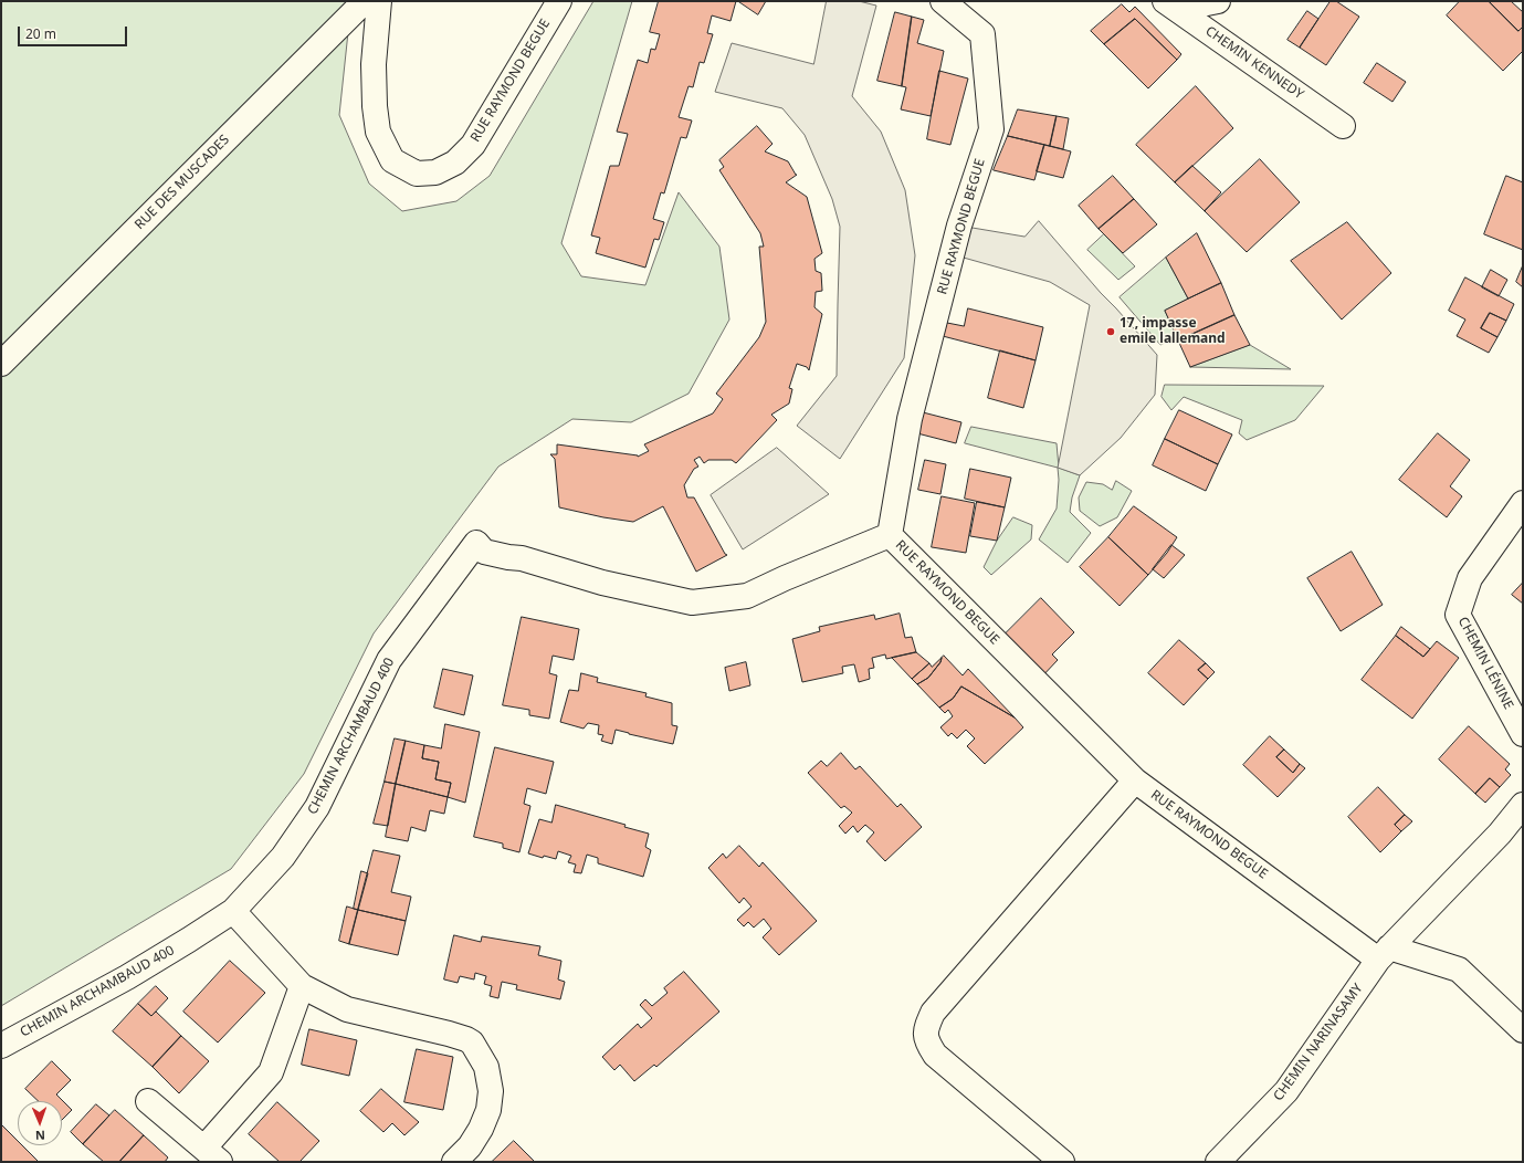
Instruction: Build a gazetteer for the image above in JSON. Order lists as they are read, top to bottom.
{
  "streets": {
    "street": [
      "CHEMIN KENNEDY",
      "RUE RAYMOND BEGUE",
      "RUE DES MUSCADES",
      "CHEMIN LÉNINE",
      "CHEMIN ARCHAMBAUD 400",
      "CHEMIN NARINASAMY"
    ]
  },
  "crossings": [
    ["RUE RAYMOND BEGUE", "CHEMIN ARCHAMBAUD 400"],
    ["RUE RAYMOND BEGUE", "CHEMIN NARINASAMY"]
  ],
  "places": ["17, impasse emile lallemand"],
  "scale_bar": "20 m",
  "north": "bottom"
}
